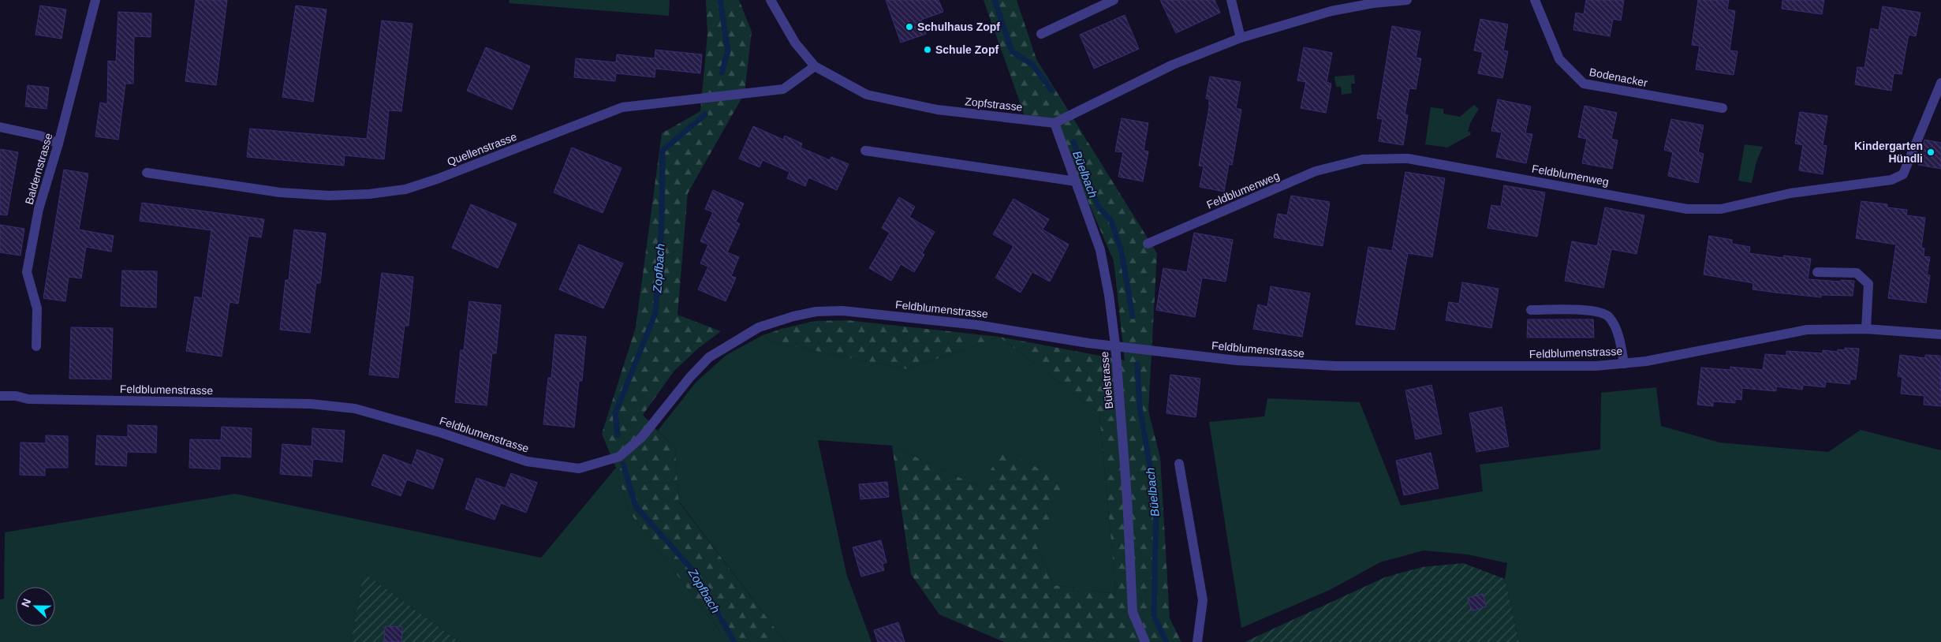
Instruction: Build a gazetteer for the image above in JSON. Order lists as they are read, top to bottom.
{
  "streets": {
    "street": [
      "Bodenacker",
      "Zopfstrasse",
      "Quellenstrasse",
      "Baldernstrasse",
      "Feldblumenweg",
      "Feldblumenstrasse",
      "Büelstrasse"
    ]
  },
  "crossings": [
    ["Zopfstrasse", "Quellenstrasse"],
    ["Zopfstrasse", "Büelstrasse"],
    ["Feldblumenstrasse", "Büelstrasse"]
  ],
  "water": ["Büelbach", "Zopfbach"],
  "places": ["Schulhaus Zopf", "Schule Zopf", "Kindergarten Hündli"],
  "north": "left"
}
